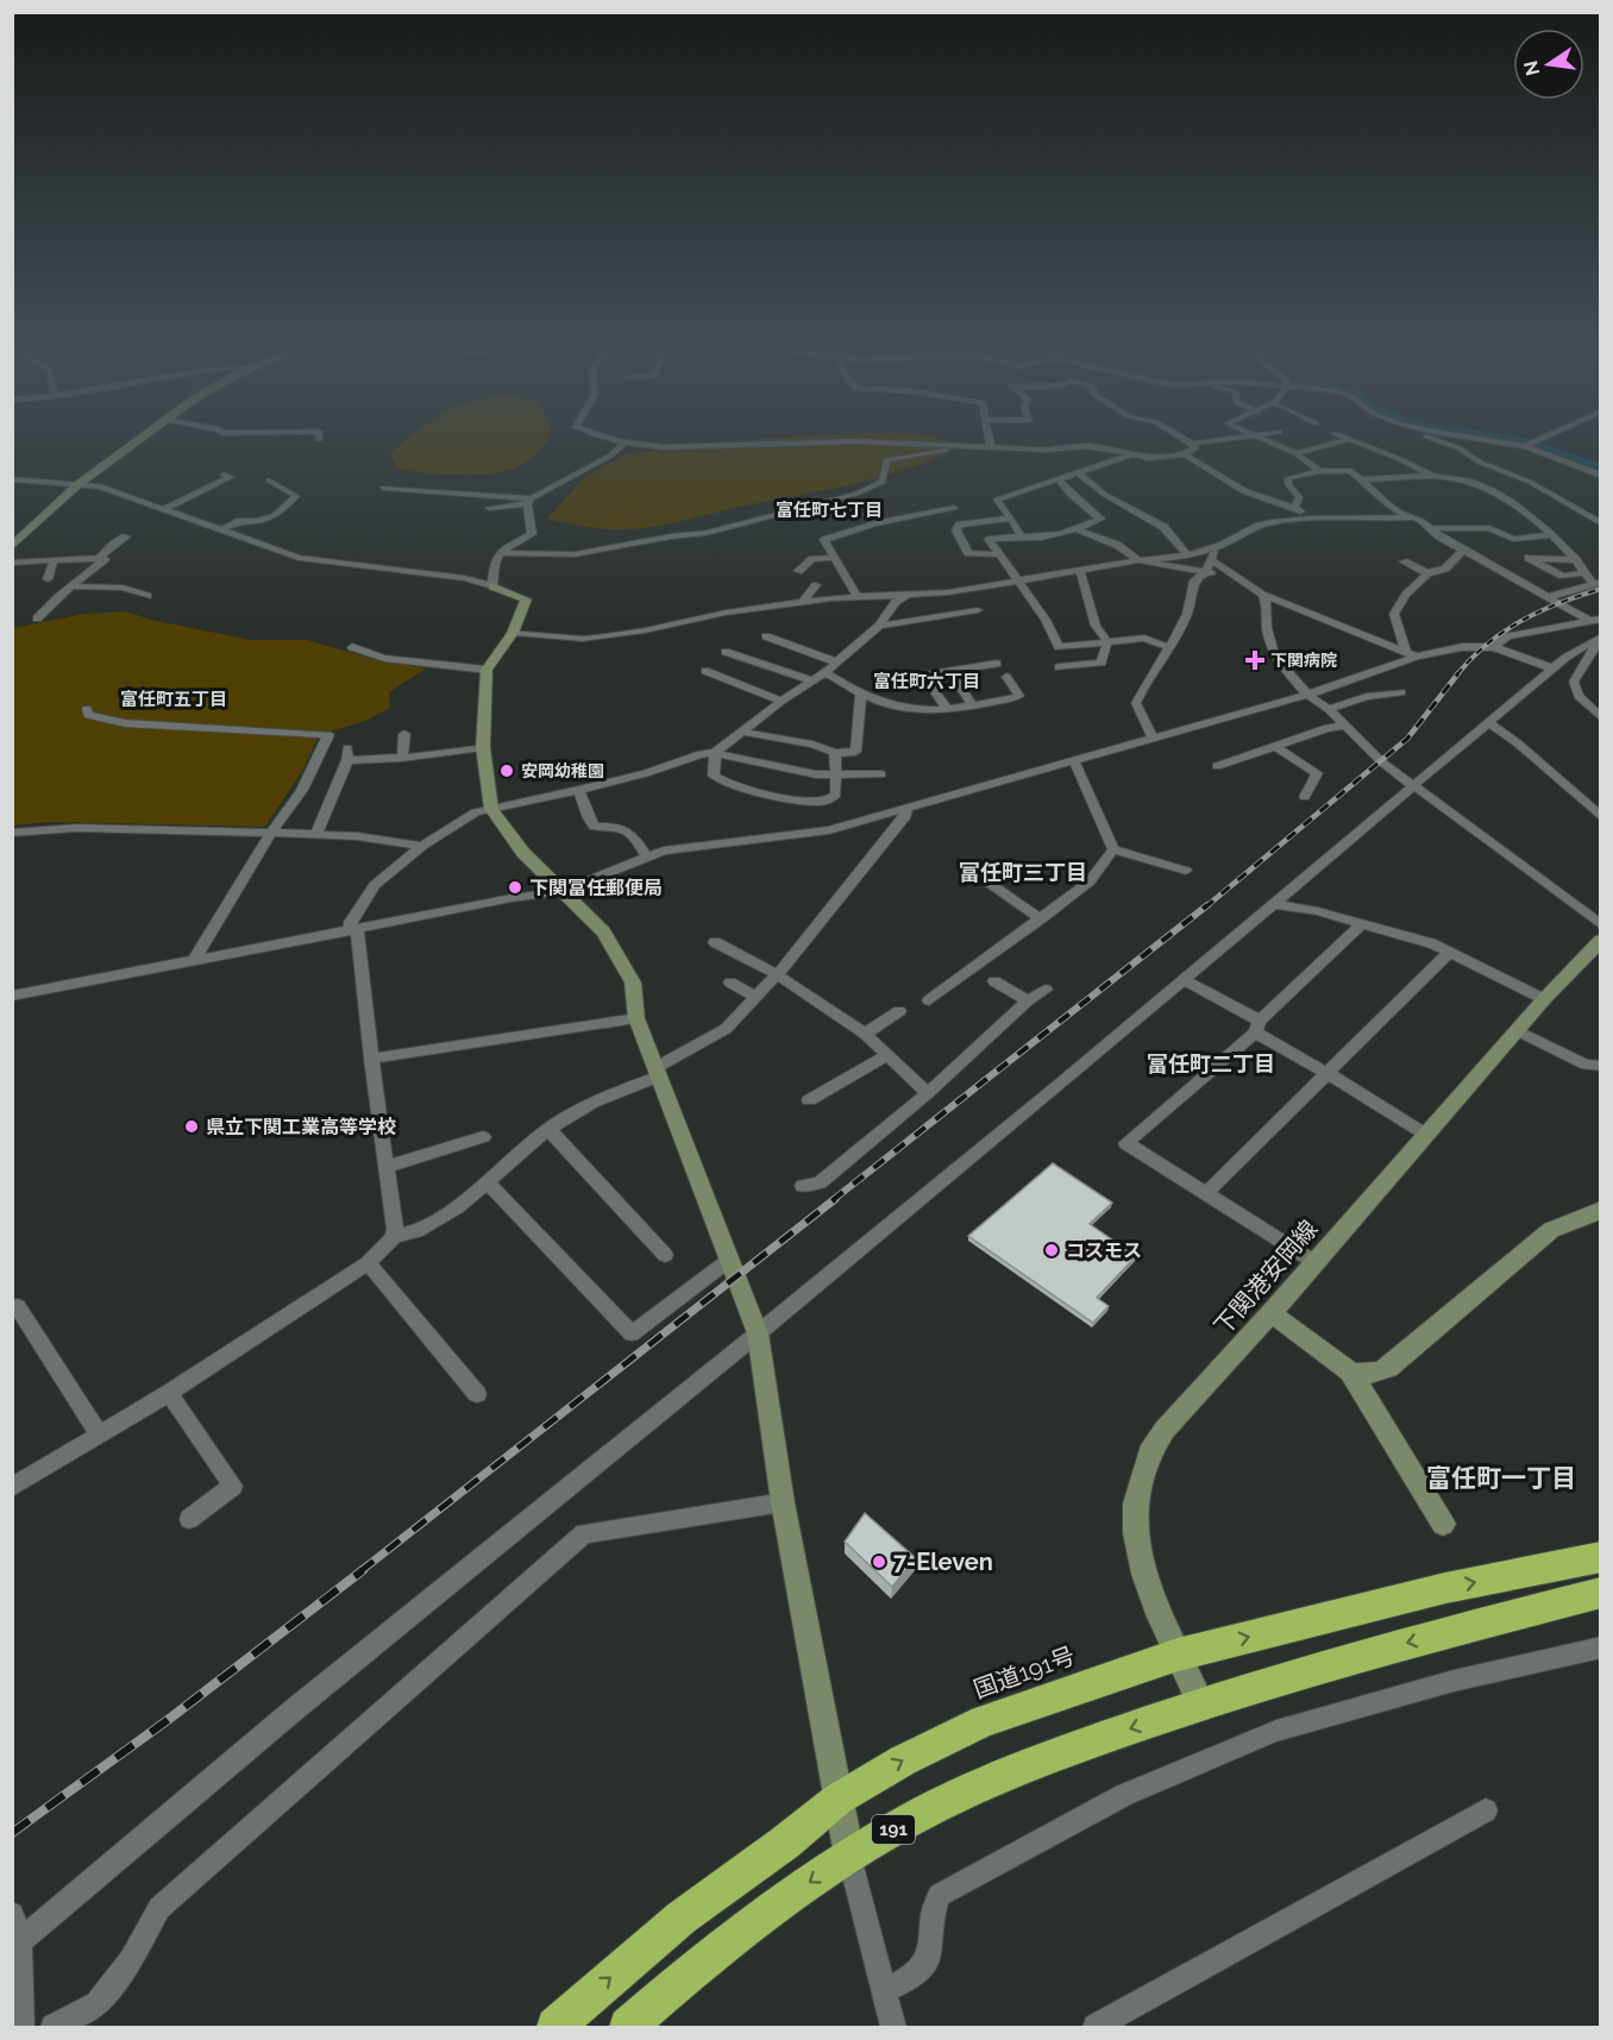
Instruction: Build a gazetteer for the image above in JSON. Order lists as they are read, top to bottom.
{
  "streets": {
    "highway": ["国道191号", "191"],
    "street": ["下関港安岡線"]
  },
  "crossings": [
    ["下関港安岡線", "国道191号"],
    ["下関港安岡線", "191"]
  ],
  "districts": [
    "富任町七丁目",
    "富任町六丁目",
    "富任町五丁目",
    "富任町三丁目",
    "富任町二丁目",
    "富任町一丁目"
  ],
  "places": {
    "health": ["下関病院"],
    "other": [
      "安岡幼稚園",
      "下関冨任郵便局",
      "県立下関工業高等学校",
      "コスモス",
      "7-Eleven"
    ]
  },
  "north": "left"
}
